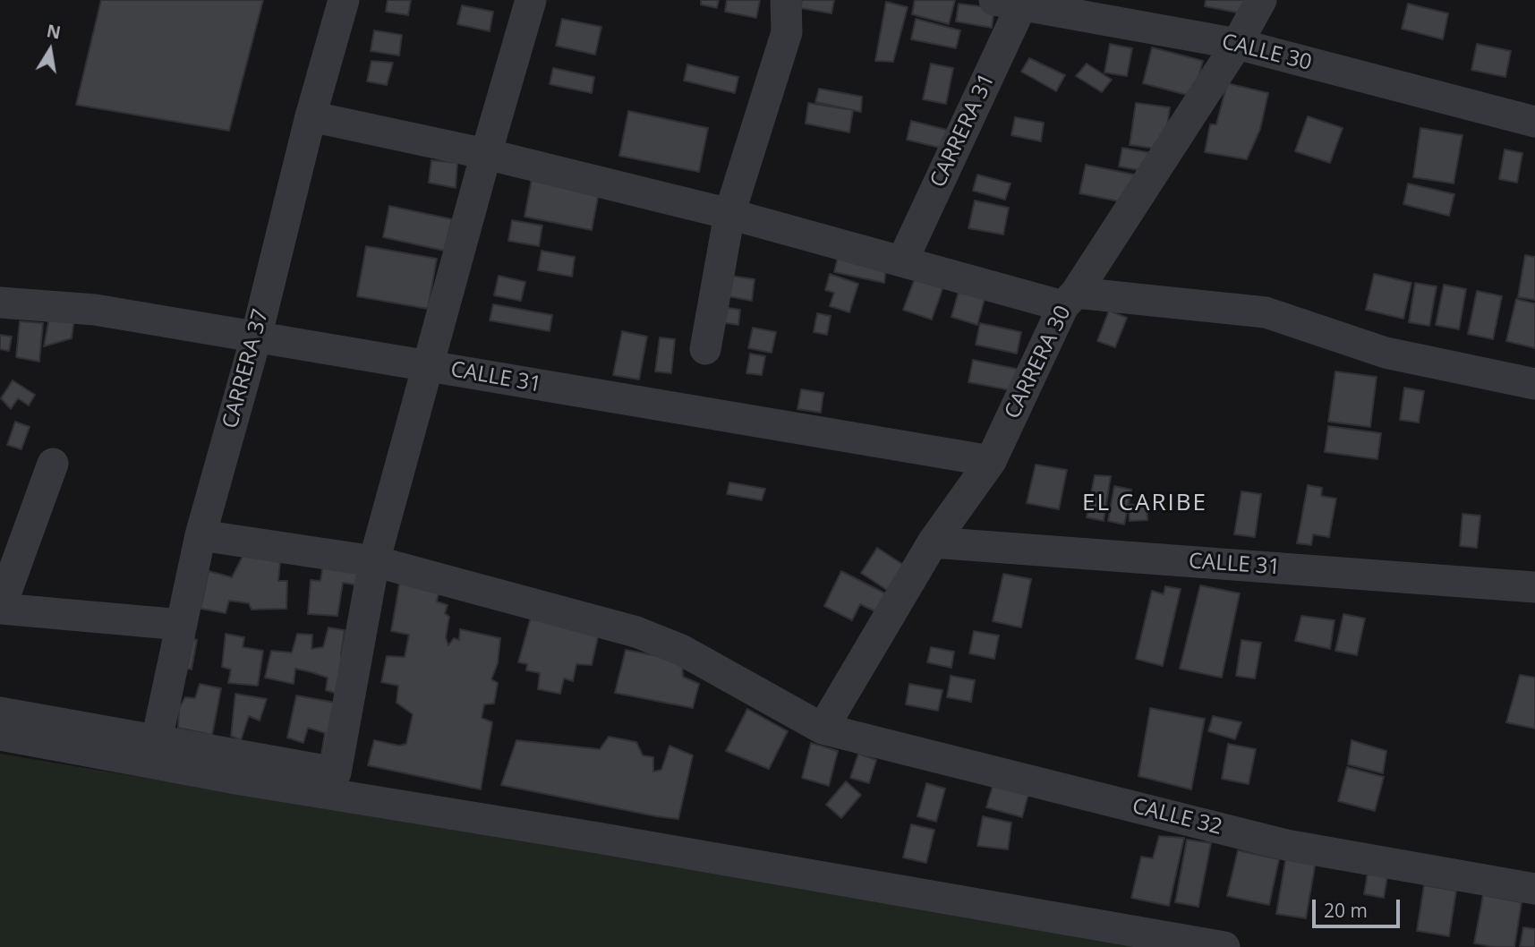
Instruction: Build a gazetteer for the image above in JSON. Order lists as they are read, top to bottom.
{
  "streets": {
    "street": [
      "CALLE 30",
      "CARRERA 31",
      "CARRERA 30",
      "CARRERA 37",
      "CALLE 31",
      "CALLE 32"
    ]
  },
  "crossings": [
    ["CALLE 30", "CARRERA 31"],
    ["CALLE 30", "CARRERA 30"],
    ["CARRERA 30", "CALLE 31"],
    ["CARRERA 30", "CALLE 32"],
    ["CARRERA 37", "CALLE 31"],
    ["CARRERA 37", "CALLE 32"]
  ],
  "districts": ["EL CARIBE"],
  "scale_bar": "20 m",
  "north": "top"
}
